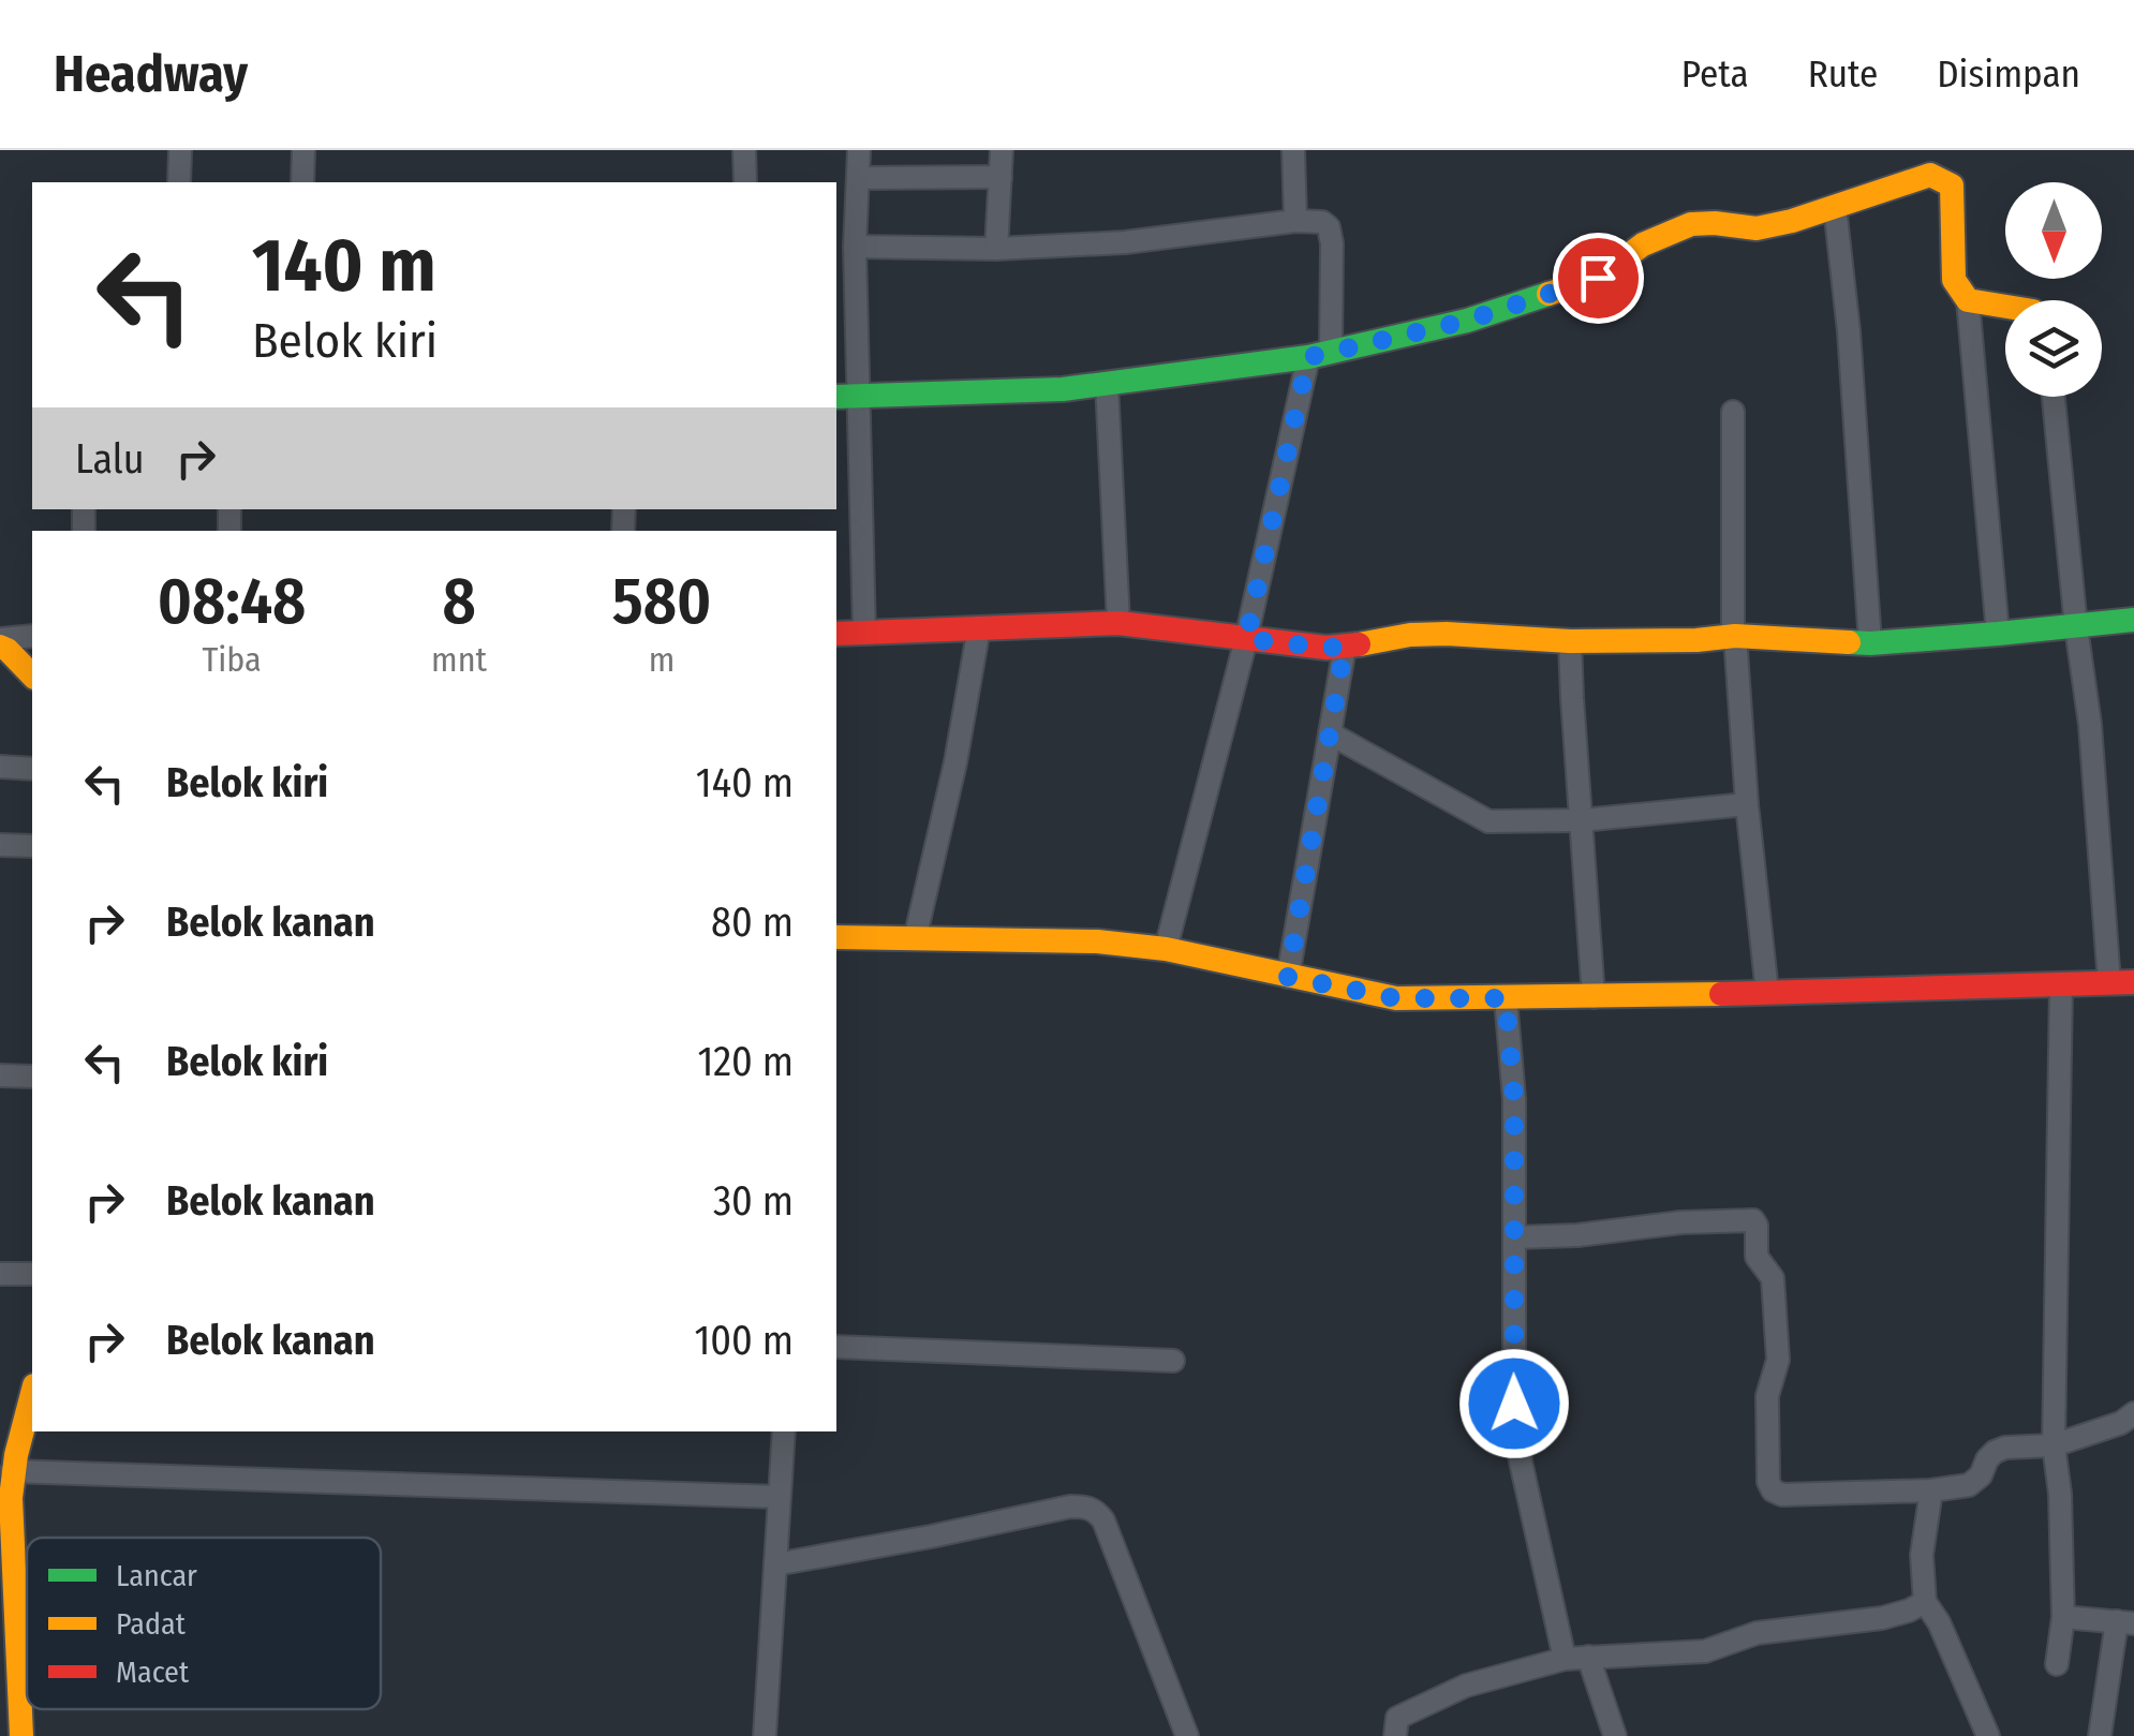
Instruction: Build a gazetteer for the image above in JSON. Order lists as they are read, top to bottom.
{
  "legend": ["Lancar", "Padat", "Macet"],
  "north": "bottom",
  "page": {
    "header": "Headway",
    "nav": ["Peta", "Rute", "Disimpan"],
    "turn": ["140 m", "Belok kiri"],
    "then": "Lalu",
    "eta": [
      "08:48",
      "Tiba",
      "8",
      "mnt",
      "580",
      "m"
    ],
    "list": [
      {
        "name": "Belok kiri",
        "value": "140 m"
      },
      {
        "name": "Belok kanan",
        "value": "80 m"
      },
      {
        "name": "Belok kiri",
        "value": "120 m"
      },
      {
        "name": "Belok kanan",
        "value": "30 m"
      },
      {
        "name": "Belok kanan",
        "value": "100 m"
      }
    ]
  }
}
